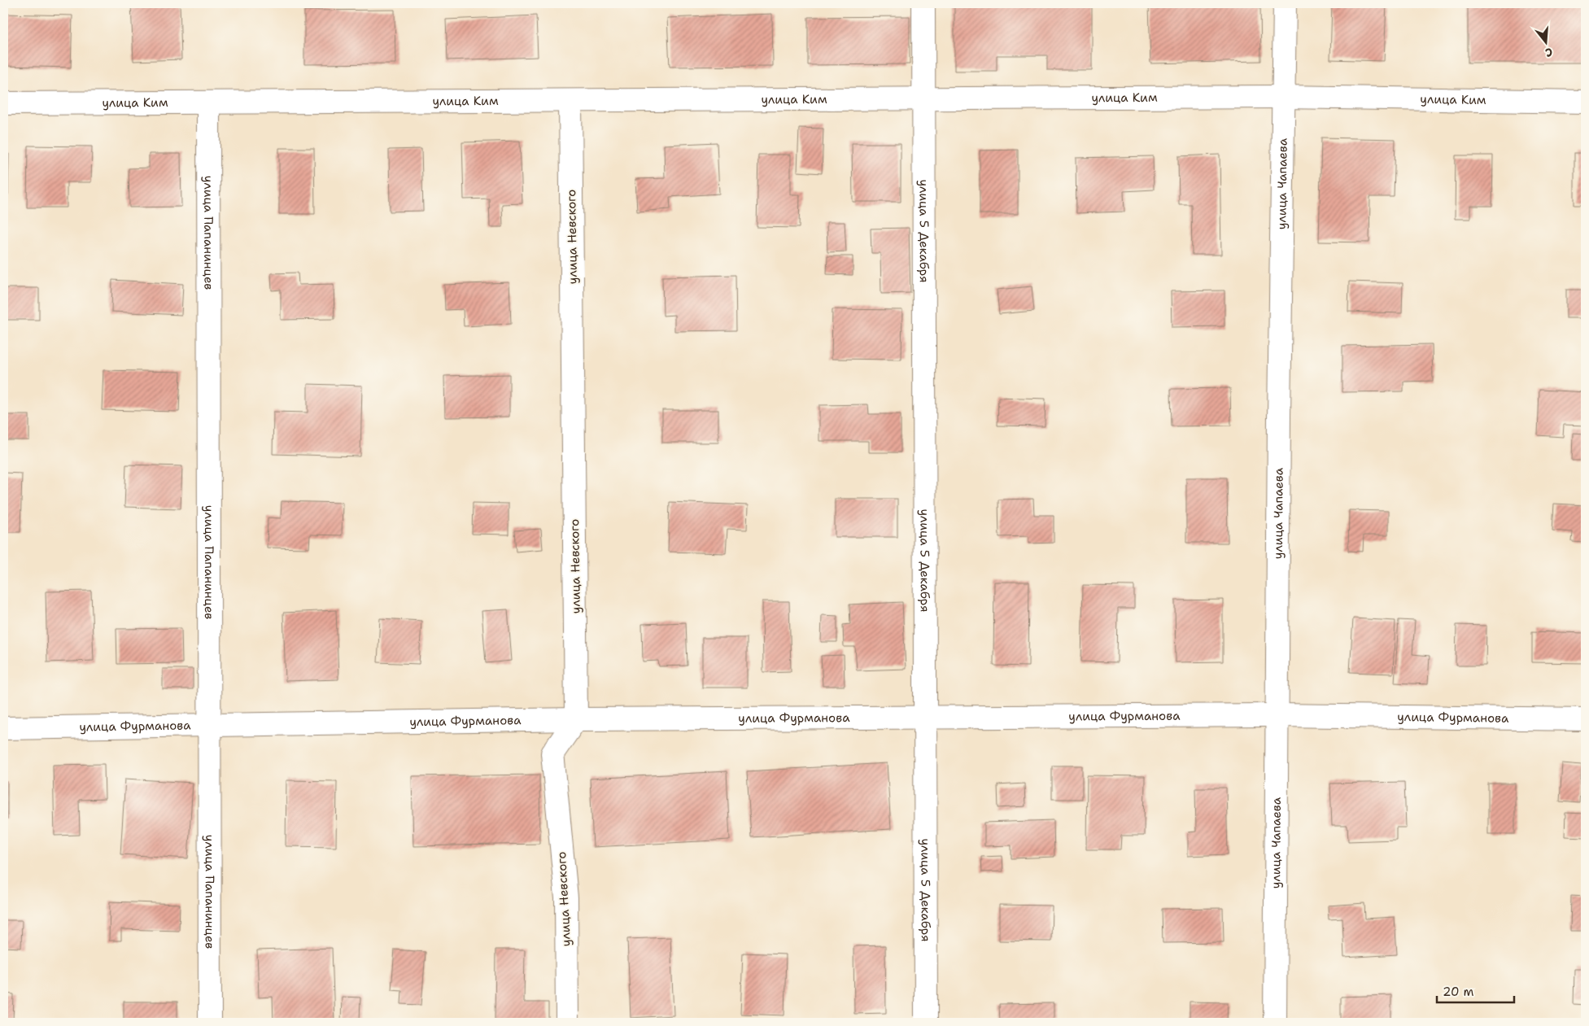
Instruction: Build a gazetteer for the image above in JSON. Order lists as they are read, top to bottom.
{
  "streets": {
    "street": [
      "улица Ким",
      "улица Чапаева",
      "улица 5 Декабря",
      "улица Папанинцев",
      "улица Невского",
      "улица Фурманова"
    ]
  },
  "crossings": [
    ["улица Ким", "улица Чапаева"],
    ["улица Ким", "улица 5 Декабря"],
    ["улица Ким", "улица Папанинцев"],
    ["улица Ким", "улица Невского"],
    ["улица Чапаева", "улица Фурманова"],
    ["улица 5 Декабря", "улица Фурманова"],
    ["улица Папанинцев", "улица Фурманова"],
    ["улица Невского", "улица Фурманова"]
  ],
  "scale_bar": "20 m",
  "north": "bottom"
}
